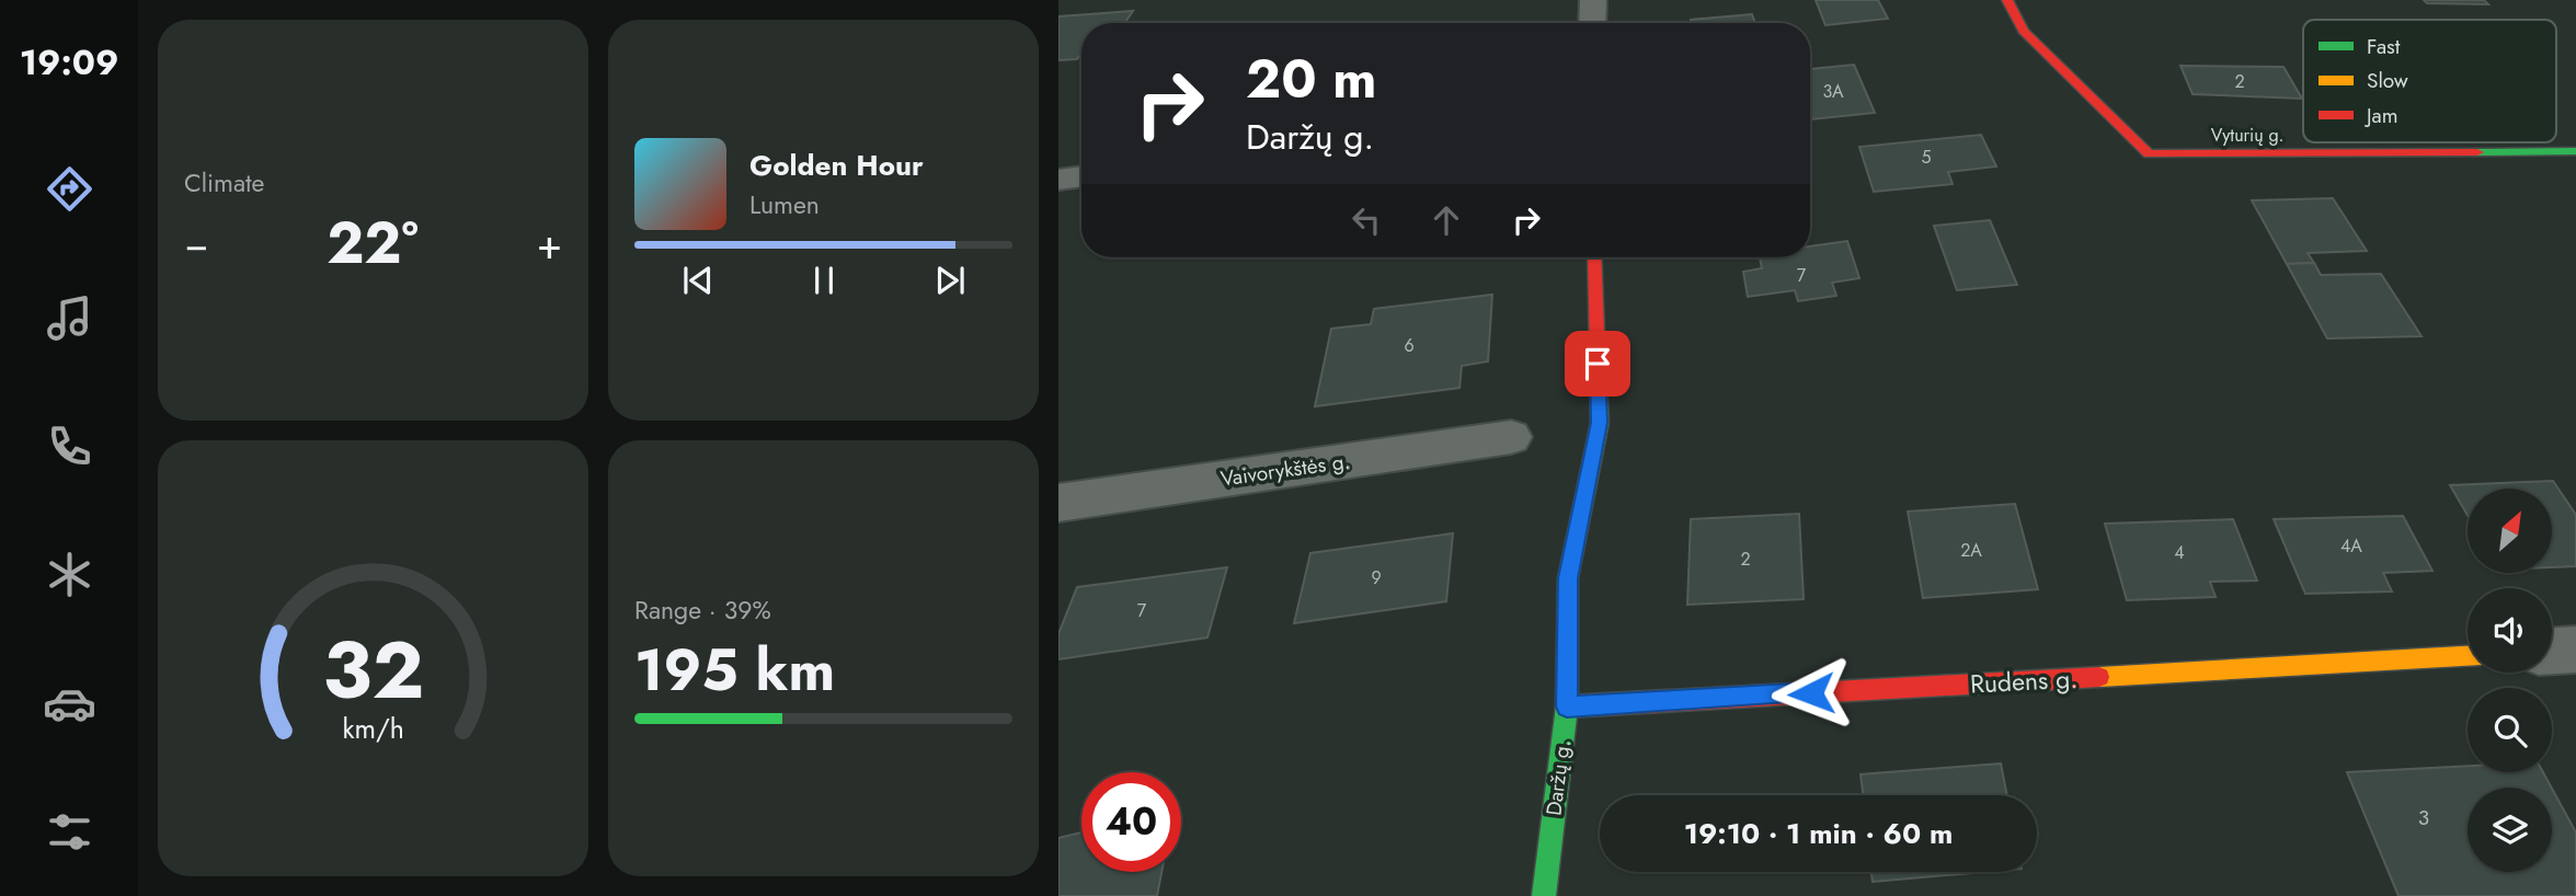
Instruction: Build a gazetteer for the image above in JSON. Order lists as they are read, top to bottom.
{
  "streets": {
    "street": [
      "Vyturių g.",
      "Vaivorykštės g.",
      "Rudens g.",
      "Daržų g."
    ]
  },
  "crossings": [
    ["Rudens g.", "Daržų g."]
  ],
  "house_numbers": [
    "2",
    "3A",
    "5",
    "7",
    "6",
    "4A",
    "2A",
    "4",
    "2",
    "9",
    "7",
    "3"
  ],
  "legend": ["Fast", "Slow", "Jam"],
  "north": "top right",
  "page": {
    "tabs": "19:09",
    "tile": [
      "Climate",
      ["Range · 39%", "195 km"]
    ],
    "turn": ["20 m", "Daržų g."],
    "song": ["Golden Hour", "Lumen"],
    "heat": ["−", "22°", "+"],
    "limit": "40",
    "trip": "19:10 · 1 min · 60 m",
    "gauge": ["32", "km/h"]
  }
}
